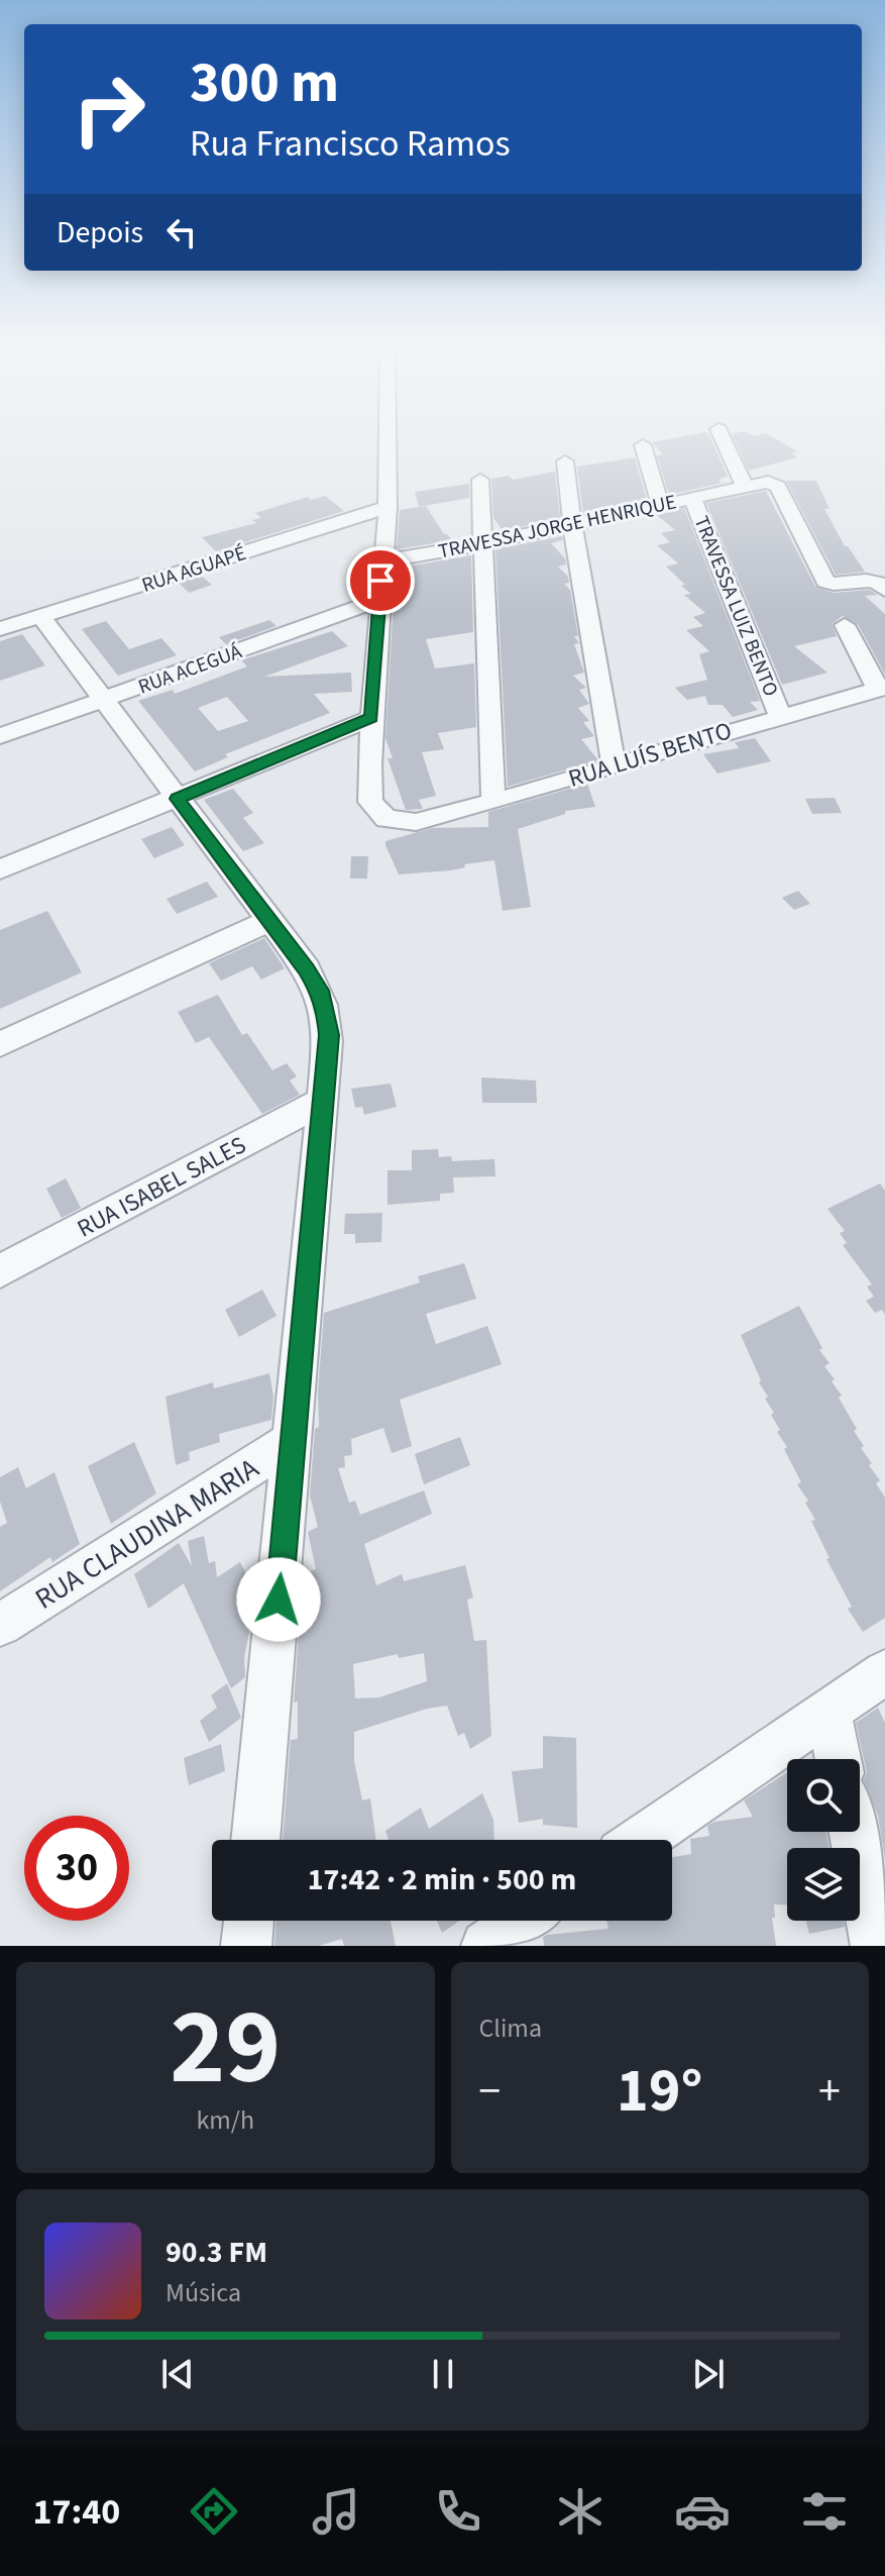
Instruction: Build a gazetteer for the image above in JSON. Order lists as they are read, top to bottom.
{
  "streets": {
    "street": [
      "TRAVESSA JORGE HENRIQUE",
      "RUA AGUAPÉ",
      "TRAVESSA LUIZ BENTO",
      "RUA ACEGUÁ",
      "RUA LUÍS BENTO",
      "RUA ISABEL SALES",
      "RUA CLAUDINA MARIA"
    ]
  },
  "crossings": [
    ["TRAVESSA JORGE HENRIQUE", "TRAVESSA LUIZ BENTO"],
    ["TRAVESSA LUIZ BENTO", "RUA LUÍS BENTO"]
  ],
  "page": {
    "turn": ["300 m", "Rua Francisco Ramos"],
    "then": "Depois",
    "limit": "30",
    "trip": "17:42 · 2 min · 500 m",
    "tile": [
      ["29", "km/h"],
      "Clima"
    ],
    "heat": ["−", "19°", "+"],
    "song": ["90.3 FM", "Música"],
    "tabs": "17:40"
  }
}
